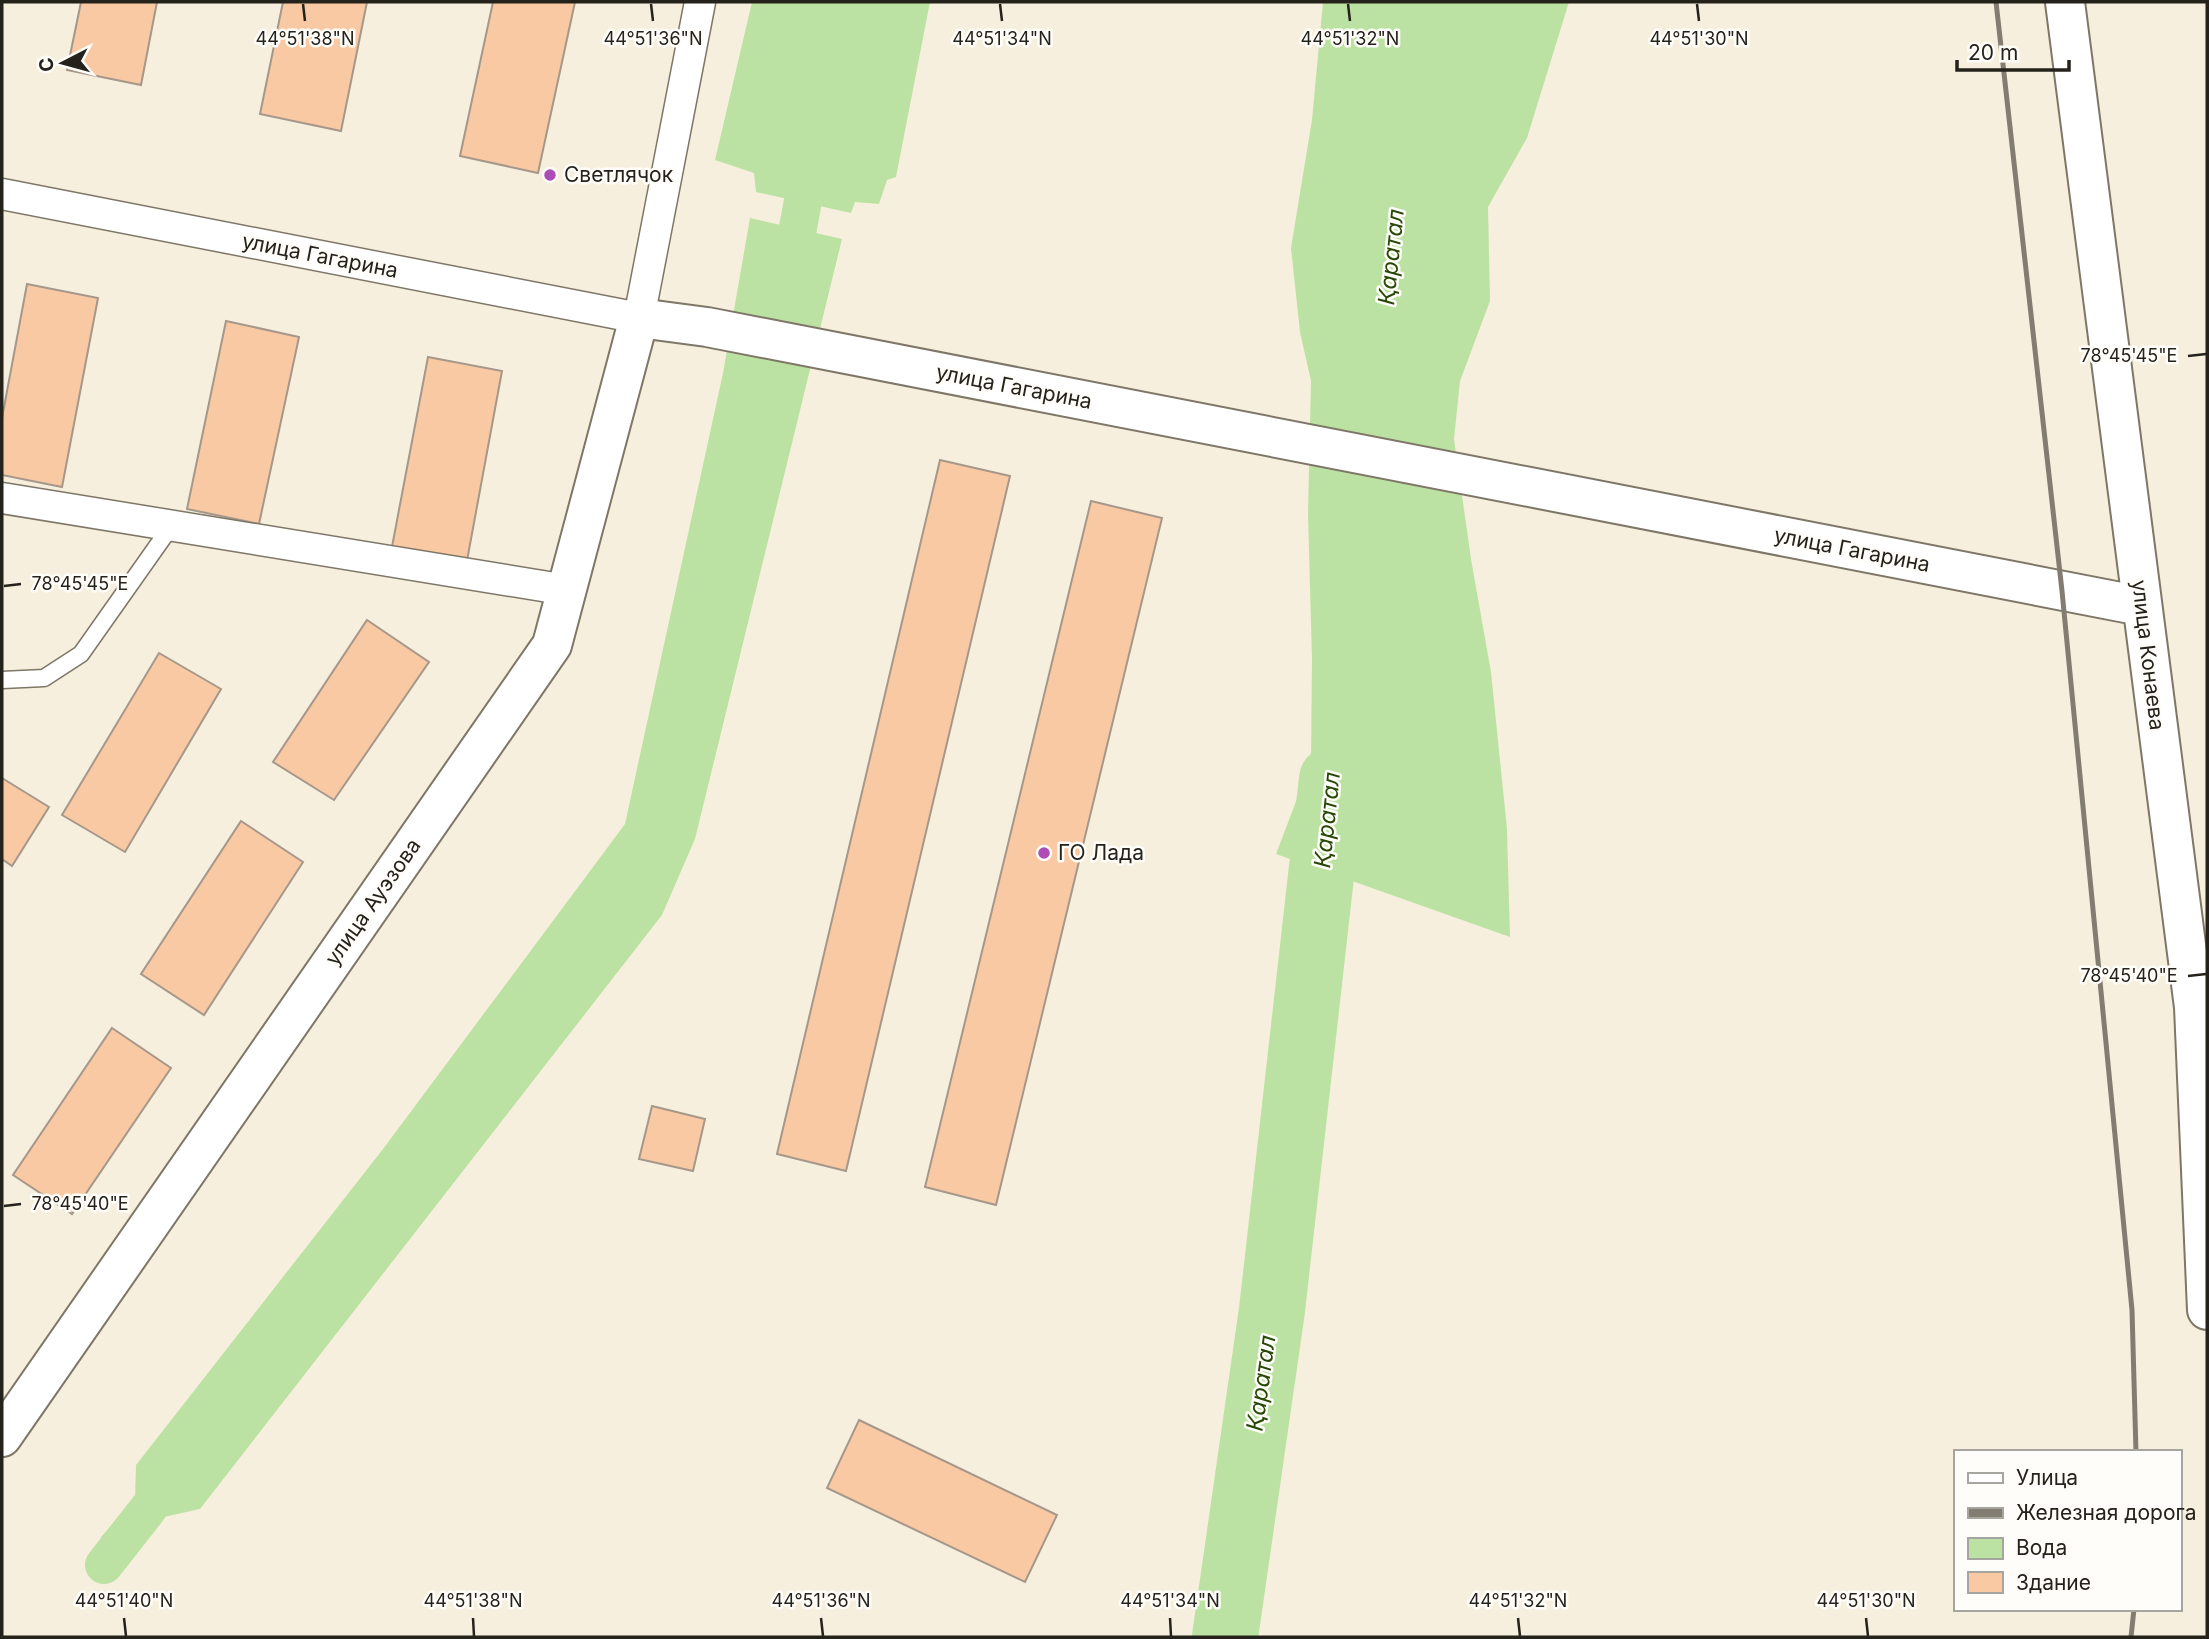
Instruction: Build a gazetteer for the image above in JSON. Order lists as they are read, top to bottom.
{
  "streets": {
    "street": ["улица Гагарина", "улица Конаева", "улица Ауэзова"]
  },
  "crossings": [
    ["улица Гагарина", "улица Конаева"],
    ["улица Гагарина", "улица Ауэзова"]
  ],
  "water": ["Қаратал"],
  "places": ["Светлячок", "ГО Лада"],
  "legend": [
    "Улица",
    "Железная дорога",
    "Вода",
    "Здание"
  ],
  "scale_bar": "20 m",
  "north": "left",
  "coordinates": [
    "44°51'38\"N",
    "44°51'36\"N",
    "44°51'34\"N",
    "44°51'32\"N",
    "44°51'30\"N",
    "78°45'45\"E",
    "78°45'40\"E",
    "44°51'40\"N"
  ]
}
